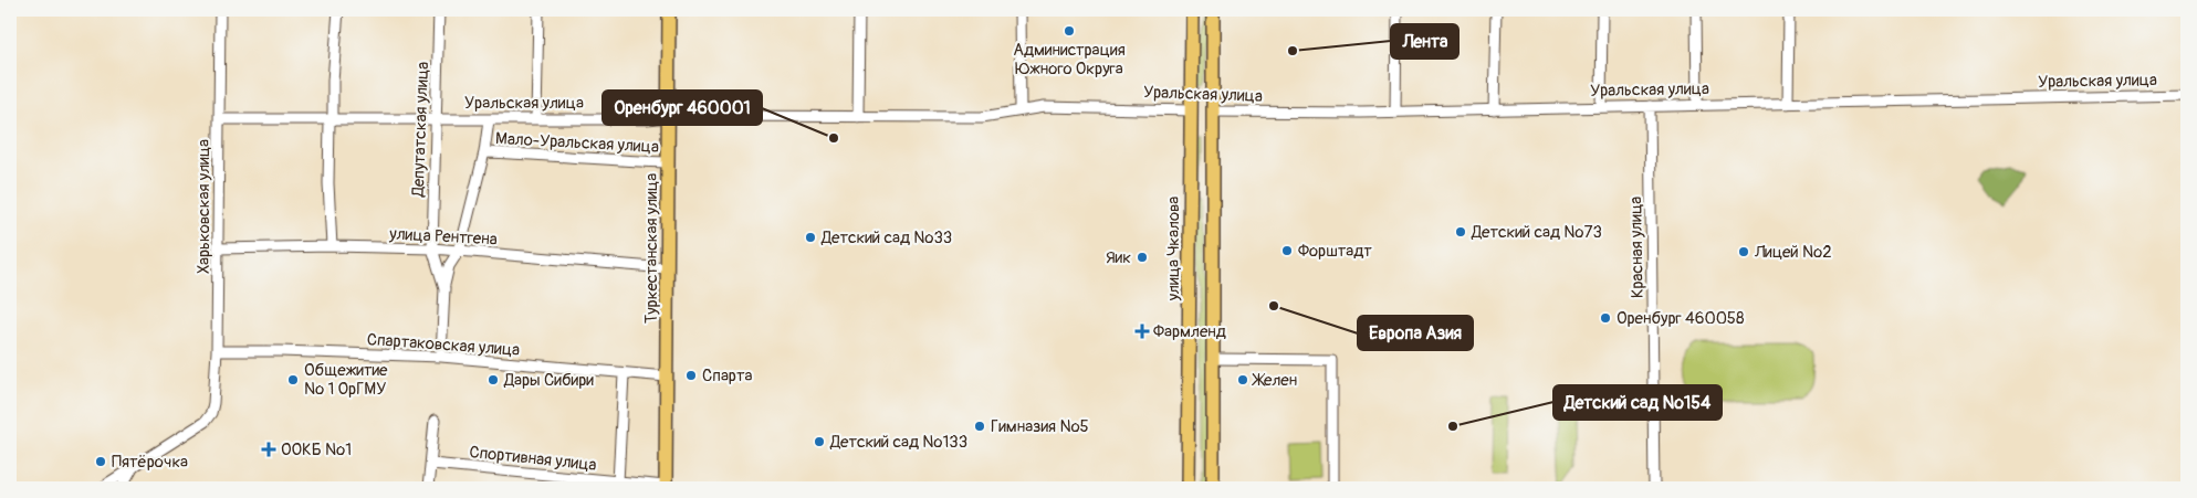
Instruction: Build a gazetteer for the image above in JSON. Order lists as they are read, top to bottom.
{
  "streets": {
    "main road": ["Уральская улица", "Туркестанская улица", "улица Чкалова"],
    "street": [
      "Депутатская улица",
      "Мало-Уральская улица",
      "Харьковская улица",
      "улица Рентгена",
      "Красная улица",
      "Спартаковская улица",
      "Спортивная улица"
    ]
  },
  "crossings": [
    ["Уральская улица", "Депутатская улица"],
    ["Уральская улица", "Харьковская улица"],
    ["Уральская улица", "Красная улица"],
    ["Уральская улица", "Туркестанская улица"],
    ["Уральская улица", "улица Чкалова"],
    ["Депутатская улица", "улица Рентгена"],
    ["Мало-Уральская улица", "Туркестанская улица"],
    ["Харьковская улица", "улица Рентгена"],
    ["Харьковская улица", "Спартаковская улица"],
    ["улица Рентгена", "Туркестанская улица"],
    ["Туркестанская улица", "Спартаковская улица"],
    ["Туркестанская улица", "Спортивная улица"]
  ],
  "places": {
    "other": [
      "Администрация Южного Округа",
      "Лента",
      "Оренбург 460001",
      "Детский сад №73",
      "Детский сад №33",
      "Форштадт",
      "Лицей №2",
      "Яик",
      "Европа Азия",
      "Оренбург 460058",
      "Спарта",
      "Общежитие № 1 ОрГМУ",
      "Дары Сибири",
      "Желен",
      "Гимназия №5",
      "Детский сад №154",
      "Детский сад №133",
      "Пятёрочка"
    ],
    "health": ["Фармленд", "ООКБ №1"]
  }
}
